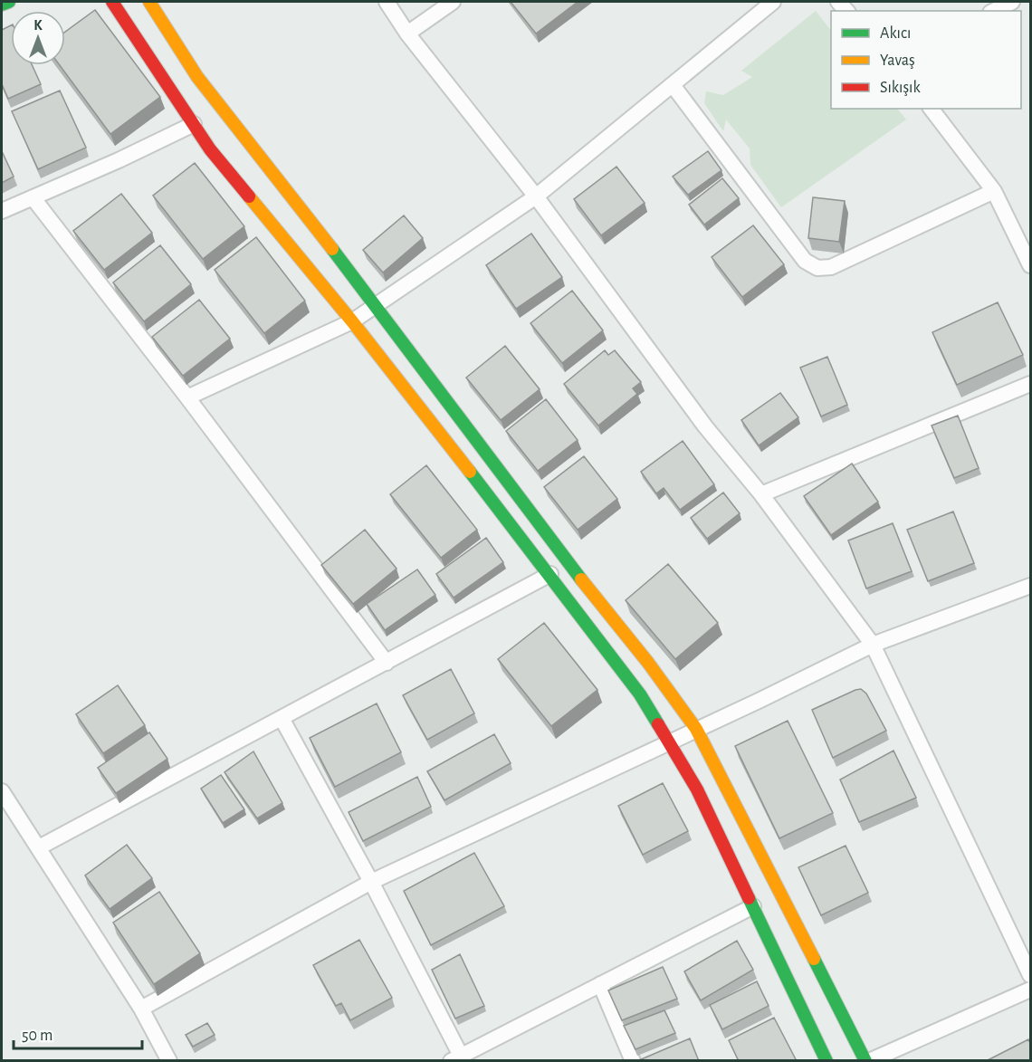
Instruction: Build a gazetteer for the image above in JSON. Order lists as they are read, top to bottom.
{
  "legend": ["Akıcı", "Yavaş", "Sıkışık"],
  "scale_bar": "50 m",
  "north": "top"
}
